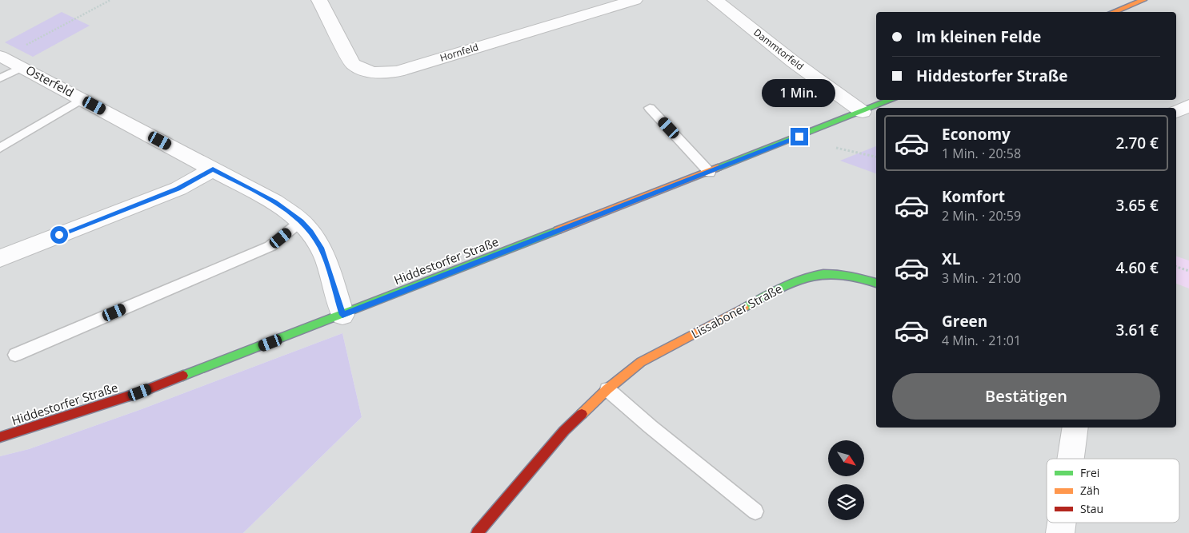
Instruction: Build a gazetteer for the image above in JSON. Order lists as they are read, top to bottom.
{
  "streets": {
    "street": [
      "Dammtorfeld",
      "Hornfeld",
      "Osterfeld",
      "Hiddestorfer Straße",
      "Lissaboner Straße"
    ]
  },
  "crossings": [
    ["Dammtorfeld", "Hiddestorfer Straße"],
    ["Osterfeld", "Hiddestorfer Straße"]
  ],
  "legend": ["Frei", "Zäh", "Stau"],
  "north": "bottom right",
  "page": {
    "banner": ["Im kleinen Felde", "Hiddestorfer Straße"],
    "bubble": "1 Min.",
    "list": [
      {
        "name": "Economy",
        "note": "1 Min. · 20:58",
        "value": "2.70 €"
      },
      {
        "name": "Komfort",
        "note": "2 Min. · 20:59",
        "value": "3.65 €"
      },
      {
        "name": "XL",
        "note": "3 Min. · 21:00",
        "value": "4.60 €"
      },
      {
        "name": "Green",
        "note": "4 Min. · 21:01",
        "value": "3.61 €"
      }
    ],
    "buttons": "Bestätigen"
  }
}
